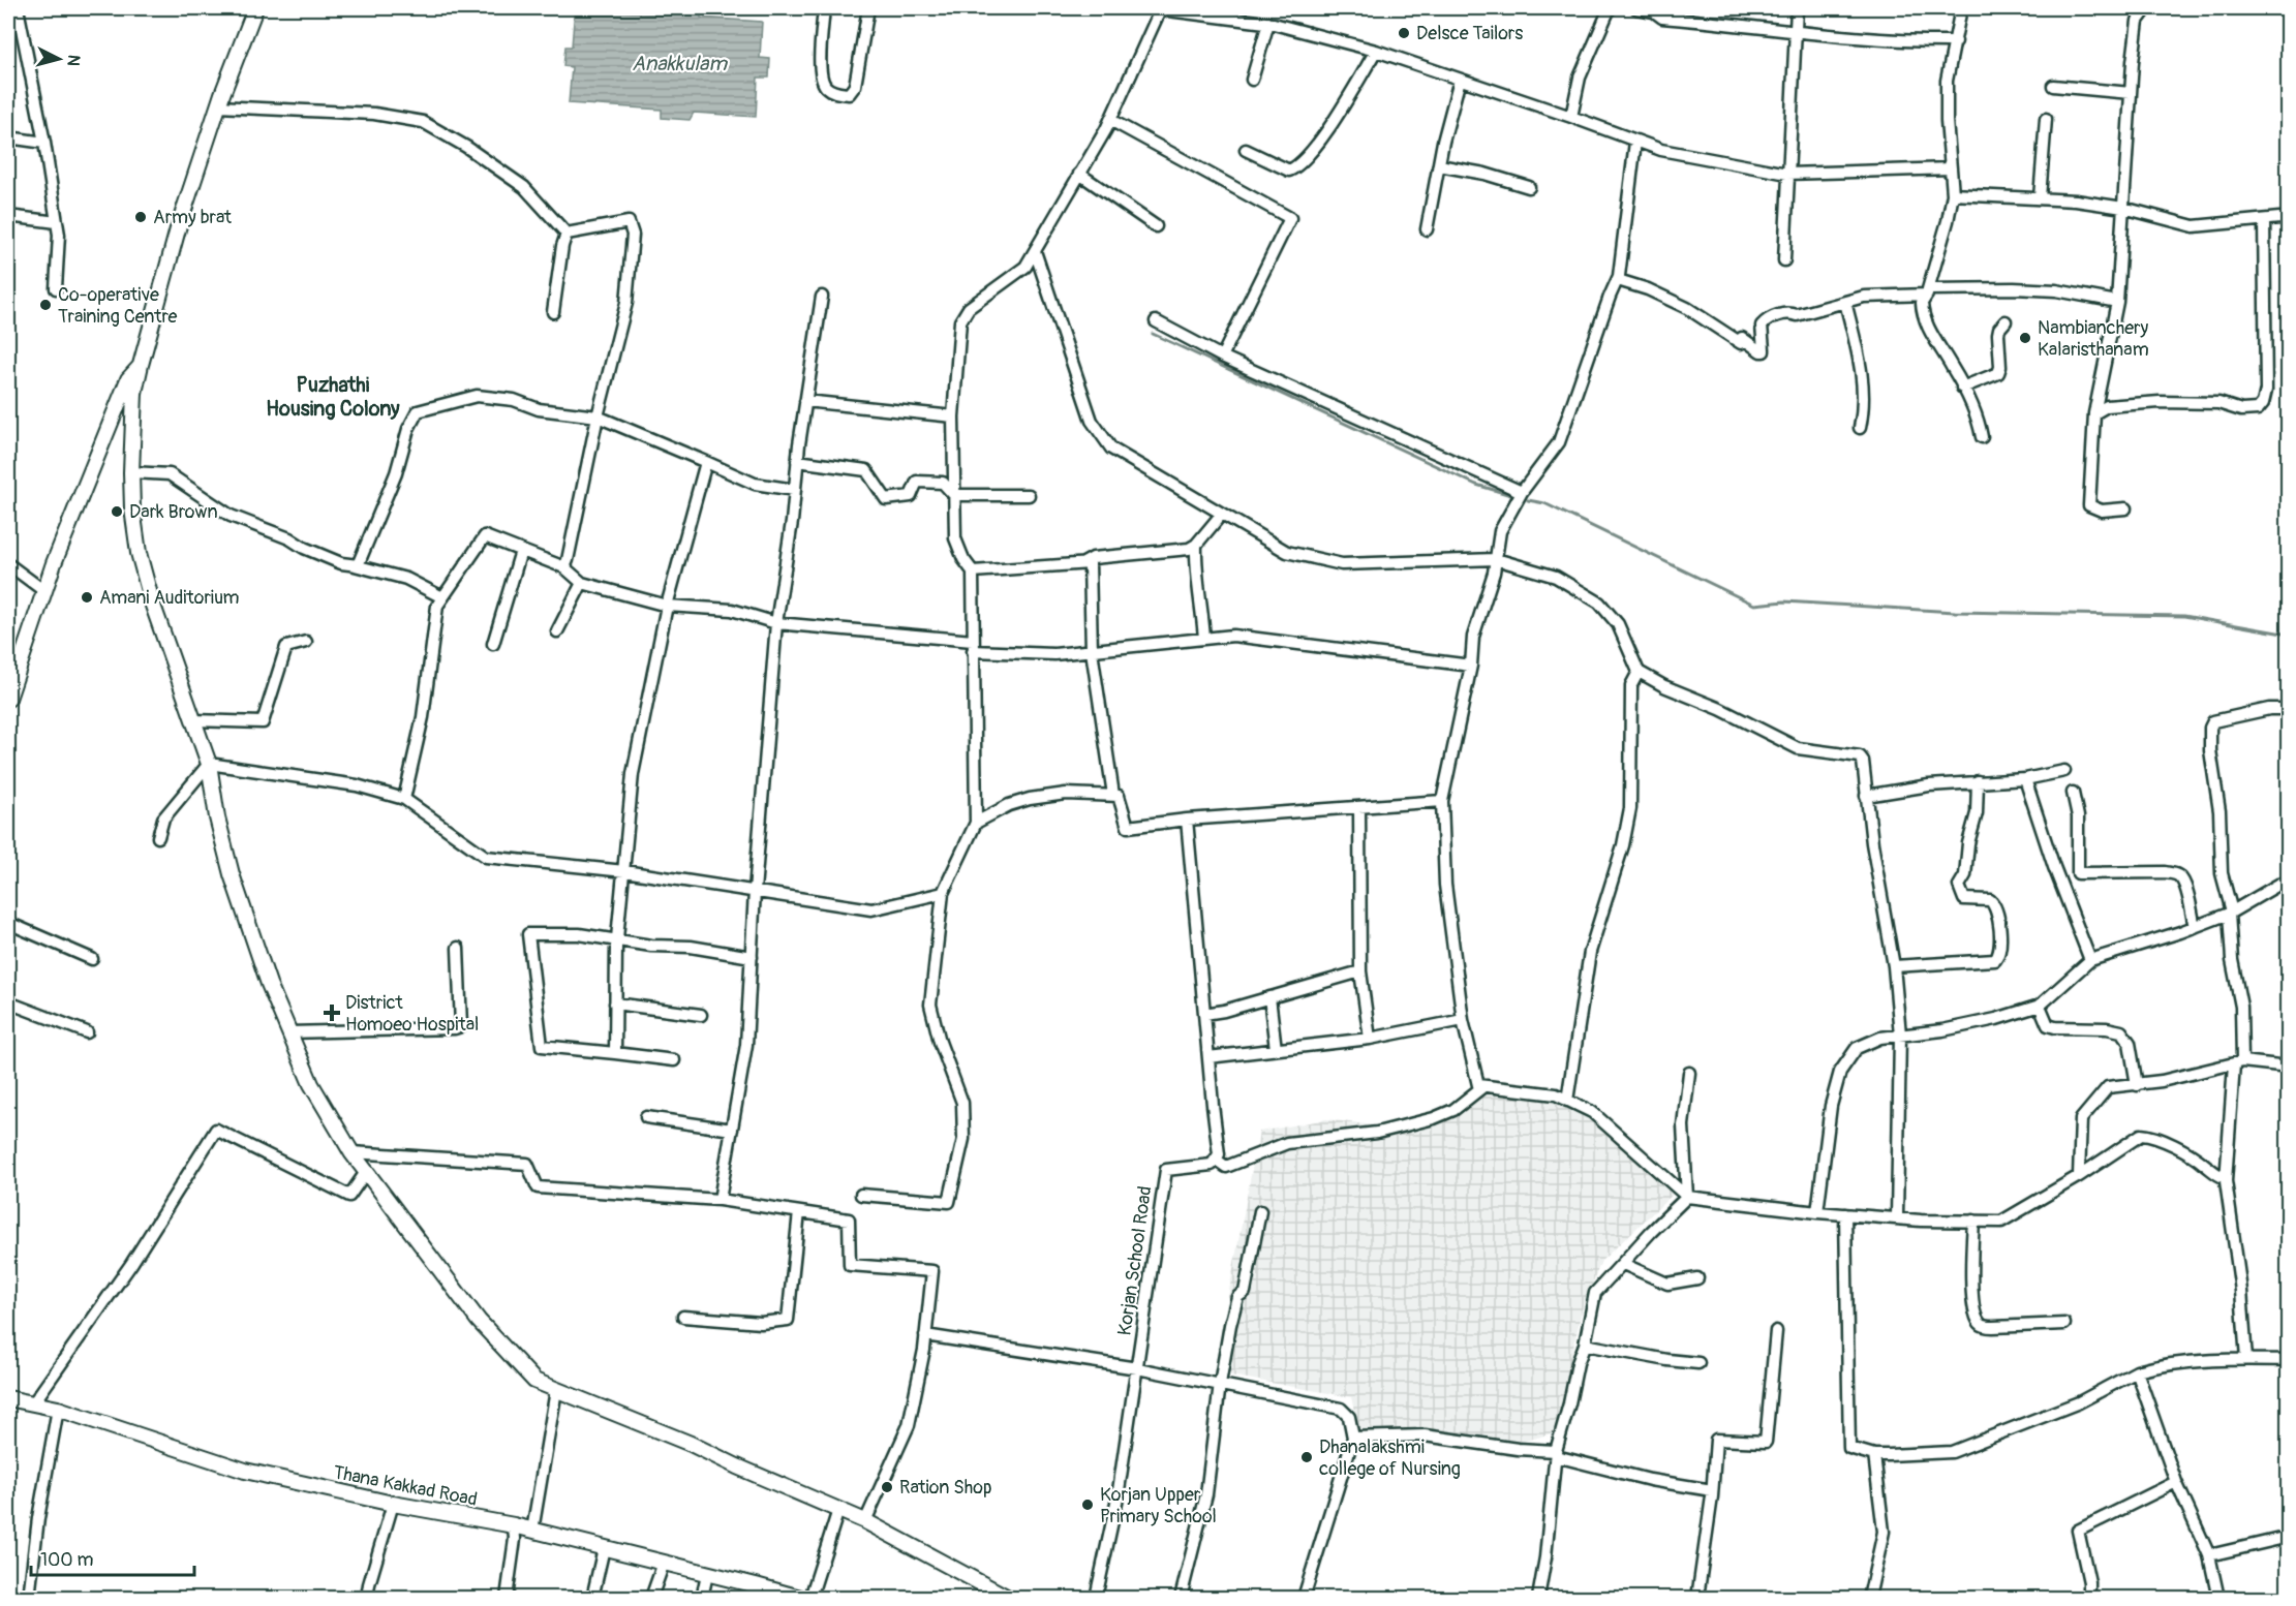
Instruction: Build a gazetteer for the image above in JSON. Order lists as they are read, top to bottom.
{
  "streets": {
    "main road": ["Thana Kakkad Road"],
    "street": ["Korjan School Road"]
  },
  "districts": ["Puzhathi Housing Colony"],
  "water": ["Anakkulam"],
  "places": {
    "other": [
      "Delsce Tailors",
      "Army brat",
      "Co-operative Training Centre",
      "Nambianchery Kalaristhanam",
      "Dark Brown",
      "Amani Auditorium",
      "Dhanalakshmi college of Nursing",
      "Ration Shop",
      "Korjan Upper Primary School"
    ],
    "health": ["District Homoeo Hospital"]
  },
  "scale_bar": "100 m",
  "north": "right"
}
